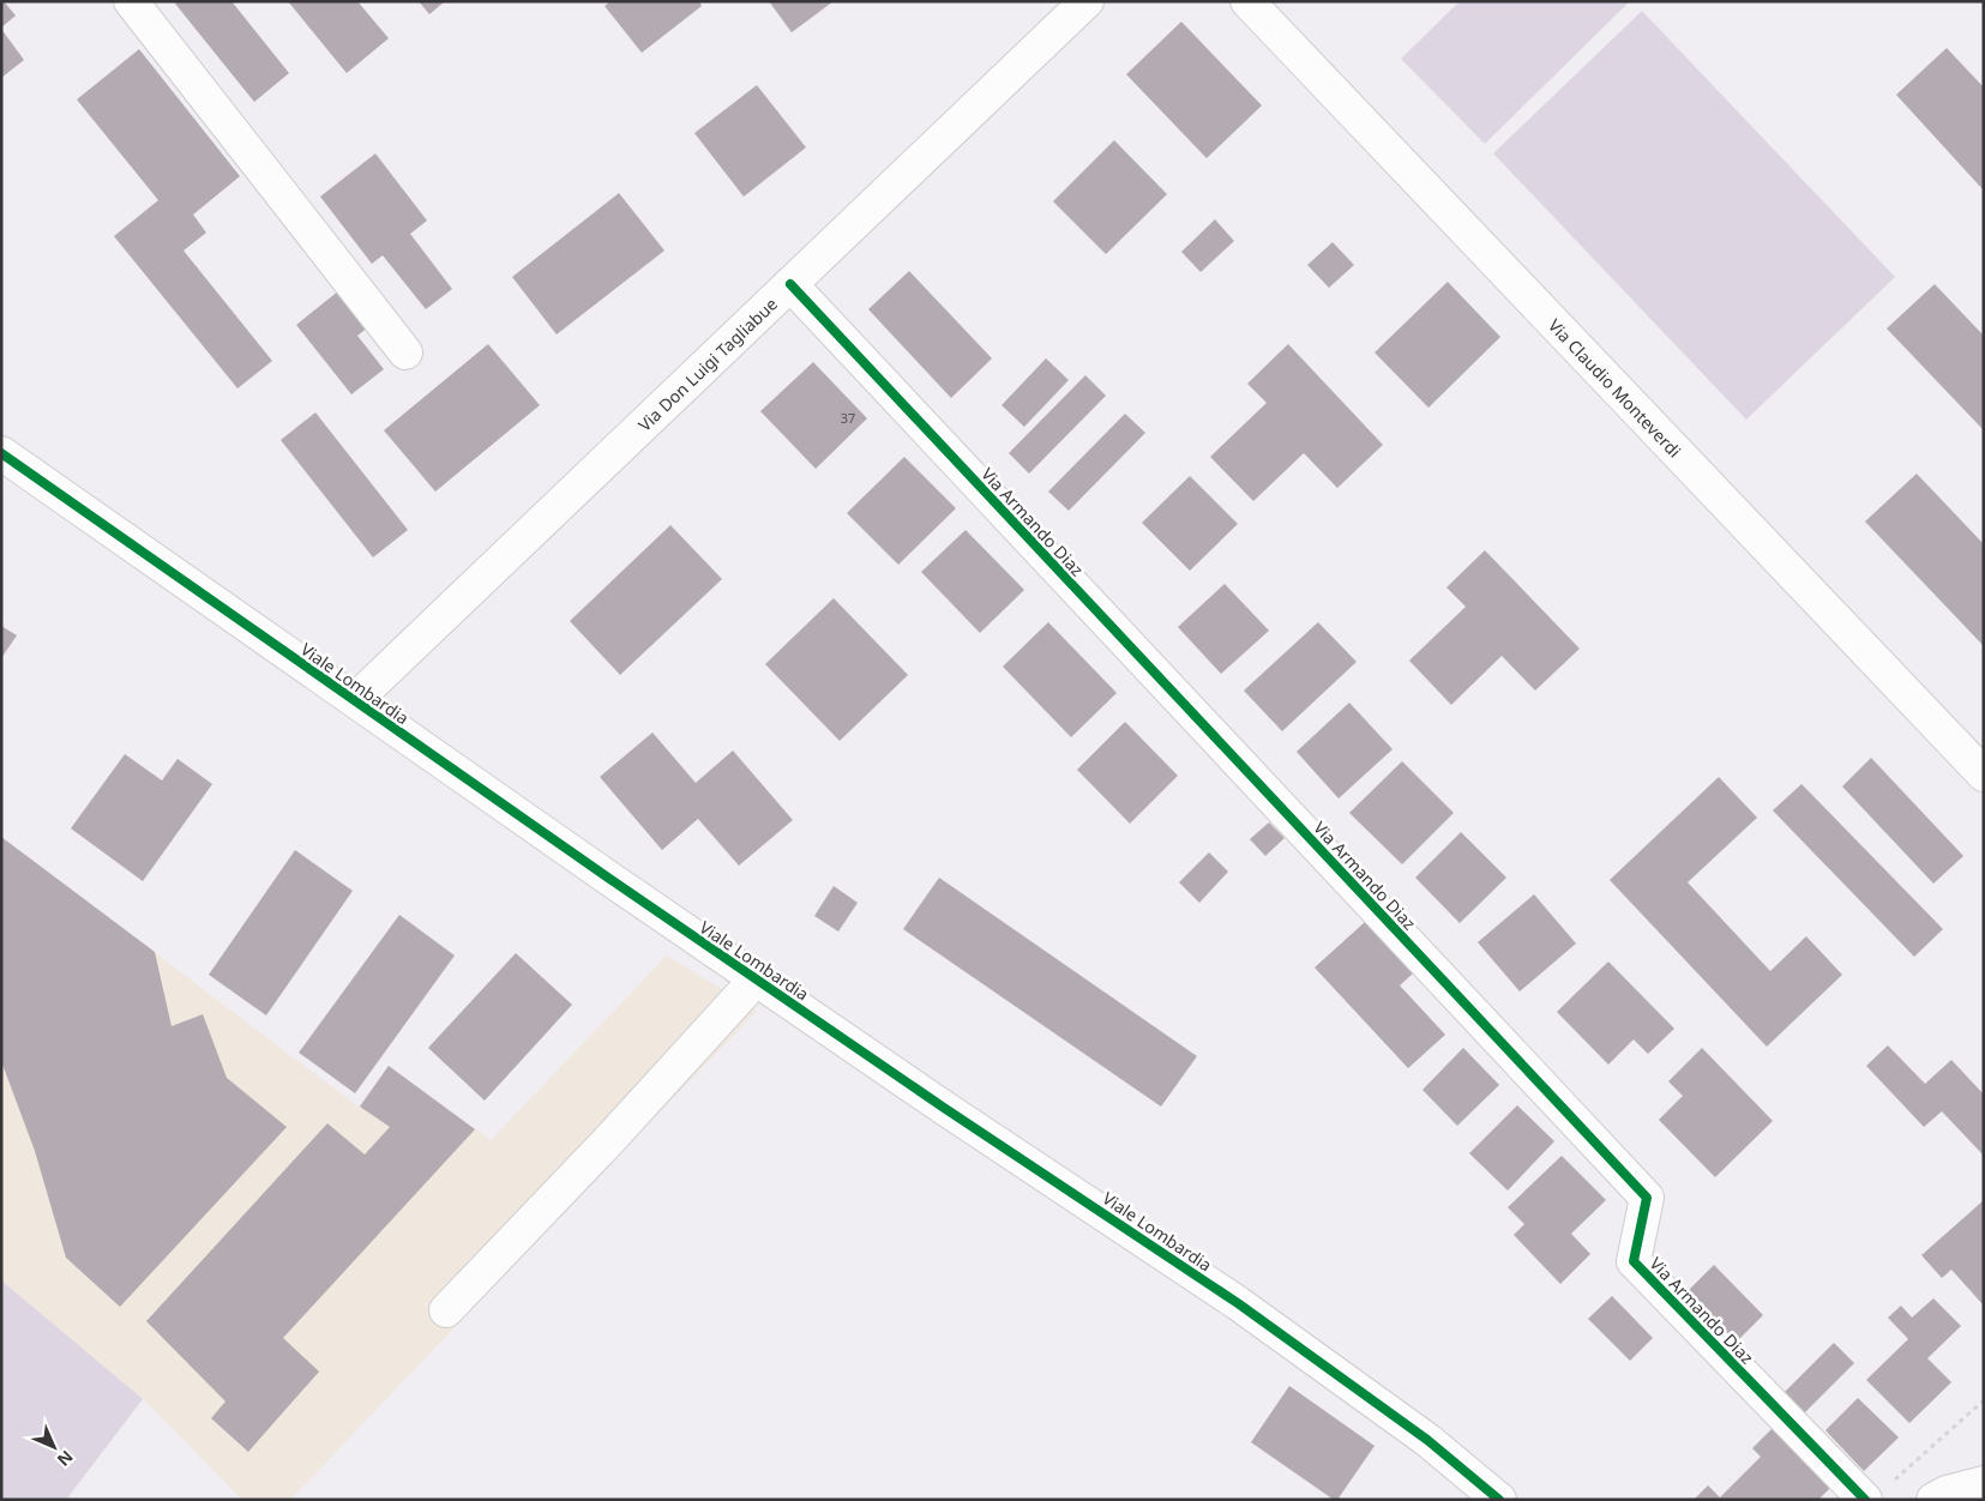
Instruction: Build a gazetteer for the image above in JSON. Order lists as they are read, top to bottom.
{
  "streets": {
    "street": [
      "Via Don Luigi Tagliabue",
      "Via Claudio Monteverdi",
      "Via Armando Diaz",
      "Viale Lombardia"
    ]
  },
  "crossings": [
    ["Via Don Luigi Tagliabue", "Via Armando Diaz"],
    ["Via Don Luigi Tagliabue", "Viale Lombardia"]
  ],
  "house_numbers": ["37"],
  "north": "bottom right"
}
